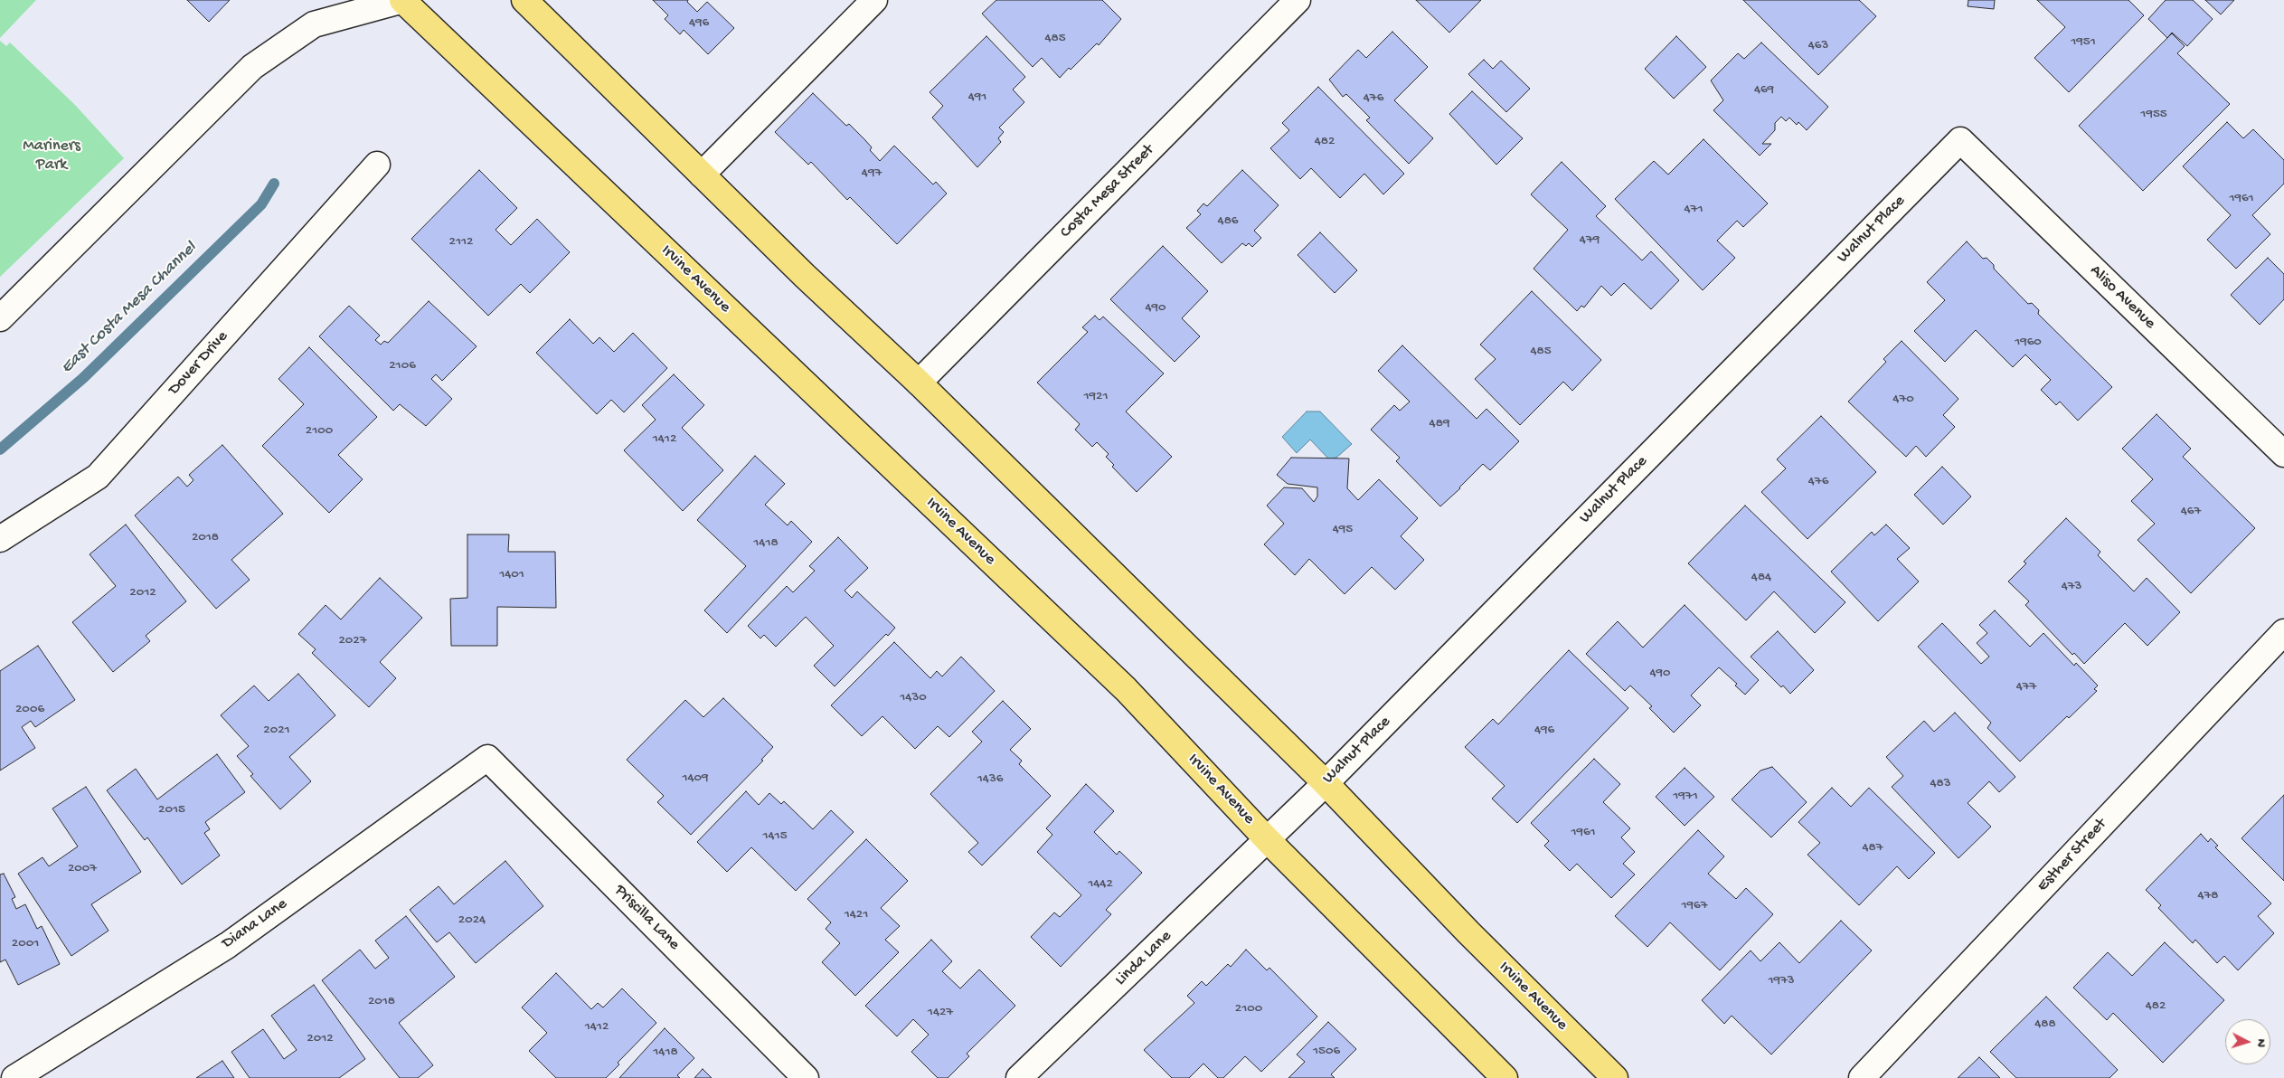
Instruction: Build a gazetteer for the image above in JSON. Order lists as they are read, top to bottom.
{
  "streets": {
    "main road": ["Irvine Avenue"],
    "street": [
      "Costa Mesa Street",
      "Walnut Place",
      "Aliso Avenue",
      "Dover Drive",
      "Esther Street",
      "Priscilla Lane",
      "Diana Lane",
      "Linda Lane"
    ]
  },
  "crossings": [
    ["Costa Mesa Street", "Irvine Avenue"],
    ["Walnut Place", "Irvine Avenue"],
    ["Walnut Place", "Aliso Avenue"],
    ["Walnut Place", "Linda Lane"],
    ["Irvine Avenue", "Linda Lane"],
    ["Priscilla Lane", "Diana Lane"]
  ],
  "water": ["East Costa Mesa Channel"],
  "parks": ["Mariners Park"],
  "house_numbers": [
    "496",
    "485",
    "1951",
    "463",
    "469",
    "491",
    "476",
    "1955",
    "482",
    "497",
    "1961",
    "471",
    "486",
    "479",
    "2112",
    "490",
    "1960",
    "485",
    "2106",
    "1921",
    "470",
    "489",
    "2100",
    "1412",
    "476",
    "467",
    "495",
    "2018",
    "1418",
    "1401",
    "484",
    "473",
    "2012",
    "2027",
    "490",
    "477",
    "1430",
    "2006",
    "2021",
    "496",
    "1409",
    "1436",
    "483",
    "1971",
    "2015",
    "1961",
    "1415",
    "487",
    "2007",
    "1442",
    "478",
    "1967",
    "1421",
    "2024",
    "2001",
    "1973",
    "2018",
    "482",
    "2100",
    "1427",
    "488",
    "1412",
    "2012",
    "1506",
    "1418"
  ],
  "north": "right"
}
